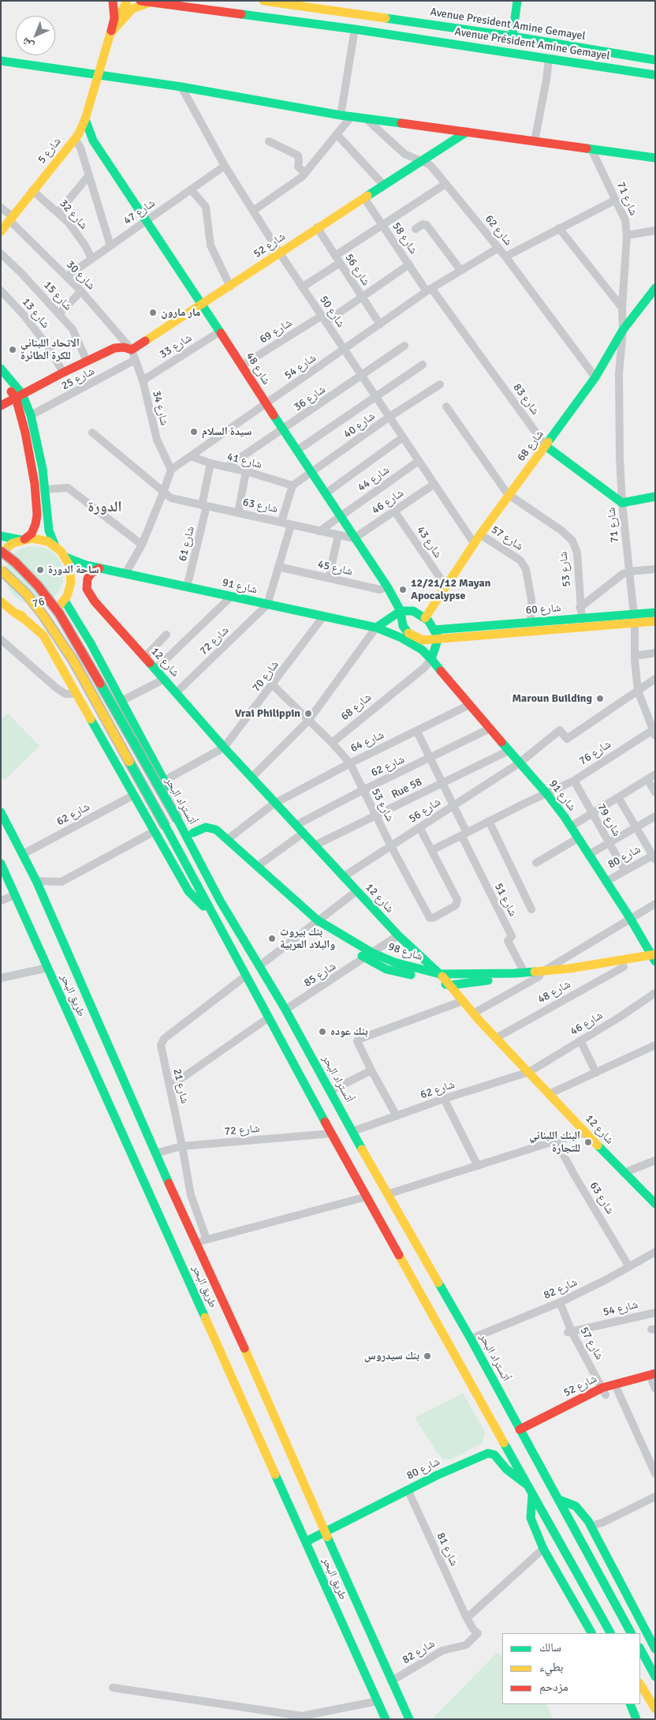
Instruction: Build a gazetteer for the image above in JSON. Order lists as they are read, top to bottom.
{
  "streets": {
    "main road": [
      "Avenue President Amine Gemayel",
      "Avenue Président Amine Gemayel",
      "شارع 5",
      "شارع 52",
      "شارع 48",
      "شارع 83",
      "شارع 68",
      "شارع 91",
      "76",
      "شارع 60",
      "شارع 12",
      "أتستراد البحر",
      "شارع 80",
      "شارع 98",
      "طريق البحر"
    ],
    "street": [
      "شارع 71",
      "شارع 47",
      "شارع 32",
      "شارع 62",
      "شارع 58",
      "شارع 56",
      "شارع 30",
      "شارع 15",
      "شارع 50",
      "شارع 13",
      "شارع 69",
      "شارع 33",
      "شارع 54",
      "شارع 25",
      "شارع 36",
      "شارع 34",
      "شارع 40",
      "شارع 41",
      "شارع 44",
      "شارع 46",
      "شارع 63",
      "شارع 57",
      "شارع 43",
      "شارع 61",
      "شارع 45",
      "شارع 53",
      "شارع 72",
      "شارع 70",
      "شارع 64",
      "شارع 76",
      "Rue 58",
      "شارع 79",
      "شارع 51",
      "شارع 85",
      "شارع 21",
      "شارع 82",
      "شارع 81"
    ]
  },
  "crossings": [
    ["شارع 5", "شارع 32"],
    ["شارع 5", "شارع 30"],
    ["شارع 5", "شارع 48"],
    ["شارع 71", "شارع 56"],
    ["شارع 71", "شارع 83"],
    ["شارع 71", "شارع 68"],
    ["شارع 71", "شارع 60"],
    ["شارع 71", "شارع 76"],
    ["شارع 47", "شارع 32"],
    ["شارع 47", "شارع 30"],
    ["شارع 47", "شارع 50"],
    ["شارع 47", "شارع 48"],
    ["شارع 62", "شارع 52"],
    ["شارع 62", "شارع 54"],
    ["شارع 62", "شارع 68"],
    ["شارع 62", "شارع 46"],
    ["شارع 62", "شارع 53"],
    ["شارع 62", "شارع 91"],
    ["شارع 62", "شارع 12"],
    ["شارع 62", "أتستراد البحر"],
    ["شارع 58", "شارع 52"],
    ["شارع 58", "شارع 69"],
    ["شارع 58", "شارع 54"],
    ["شارع 58", "شارع 83"],
    ["شارع 52", "شارع 56"],
    ["شارع 52", "شارع 30"],
    ["شارع 52", "شارع 50"],
    ["شارع 52", "شارع 48"],
    ["شارع 52", "شارع 34"],
    ["شارع 52", "شارع 57"],
    ["شارع 52", "أتستراد البحر"],
    ["شارع 56", "شارع 69"],
    ["شارع 56", "شارع 54"],
    ["شارع 56", "شارع 53"],
    ["شارع 56", "شارع 91"],
    ["شارع 56", "شارع 12"],
    ["شارع 30", "شارع 34"],
    ["شارع 50", "شارع 69"],
    ["شارع 50", "شارع 54"],
    ["شارع 50", "شارع 36"],
    ["شارع 50", "شارع 40"],
    ["شارع 50", "شارع 68"],
    ["شارع 50", "شارع 44"],
    ["شارع 50", "شارع 46"],
    ["شارع 69", "شارع 48"],
    ["شارع 33", "شارع 48"],
    ["شارع 33", "شارع 34"],
    ["شارع 54", "شارع 48"],
    ["شارع 54", "شارع 83"],
    ["شارع 54", "شارع 34"],
    ["شارع 54", "شارع 41"],
    ["شارع 54", "شارع 57"],
    ["شارع 48", "شارع 36"],
    ["شارع 48", "شارع 40"],
    ["شارع 48", "شارع 44"],
    ["شارع 48", "شارع 46"],
    ["شارع 48", "شارع 63"],
    ["شارع 48", "شارع 45"],
    ["شارع 48", "شارع 60"],
    ["شارع 48", "شارع 12"],
    ["شارع 48", "شارع 98"],
    ["شارع 25", "شارع 34"],
    ["شارع 36", "شارع 41"],
    ["شارع 83", "شارع 68"],
    ["شارع 40", "شارع 41"],
    ["شارع 68", "شارع 57"],
    ["شارع 68", "شارع 43"],
    ["شارع 68", "شارع 53"],
    ["شارع 68", "شارع 91"],
    ["شارع 41", "شارع 61"],
    ["شارع 46", "شارع 63"],
    ["شارع 46", "شارع 43"],
    ["شارع 46", "شارع 12"],
    ["شارع 63", "شارع 61"],
    ["شارع 63", "شارع 82"],
    ["شارع 57", "شارع 60"],
    ["شارع 57", "شارع 82"],
    ["شارع 61", "شارع 91"],
    ["شارع 53", "شارع 60"],
    ["شارع 53", "شارع 70"],
    ["شارع 53", "شارع 64"],
    ["شارع 53", "شارع 76"],
    ["شارع 53", "Rue 58"],
    ["شارع 91", "شارع 72"],
    ["شارع 91", "شارع 70"],
    ["شارع 91", "شارع 64"],
    ["شارع 91", "شارع 76"],
    ["شارع 91", "Rue 58"],
    ["شارع 91", "شارع 80"],
    ["شارع 91", "شارع 98"],
    ["شارع 72", "شارع 12"],
    ["شارع 72", "شارع 21"],
    ["شارع 12", "شارع 70"],
    ["شارع 12", "شارع 64"],
    ["شارع 12", "Rue 58"],
    ["شارع 12", "شارع 98"],
    ["شارع 64", "شارع 98"],
    ["شارع 76", "شارع 79"],
    ["شارع 76", "شارع 51"],
    ["أتستراد البحر", "شارع 85"],
    ["أتستراد البحر", "شارع 82"],
    ["شارع 79", "شارع 80"],
    ["شارع 80", "طريق البحر"],
    ["شارع 80", "شارع 81"],
    ["شارع 51", "شارع 98"],
    ["شارع 98", "شارع 85"],
    ["طريق البحر", "شارع 82"],
    ["شارع 82", "شارع 81"]
  ],
  "districts": ["الدورة"],
  "places": [
    "مار مارون",
    "الاتحاد اللبناني للكرة الطائرة",
    "سيدة السلام",
    "ساحة الدورة",
    "12/21/12 Mayan Apocalypse",
    "Maroun Building",
    "Vrai Philippin",
    "بنك بيروت والبلاد العربية",
    "بنك عوده",
    "البنك اللبناني للتجارة",
    "بنك سيدروس"
  ],
  "legend": ["سالك", "بطيء", "مزدحم"],
  "north": "bottom left"
}
